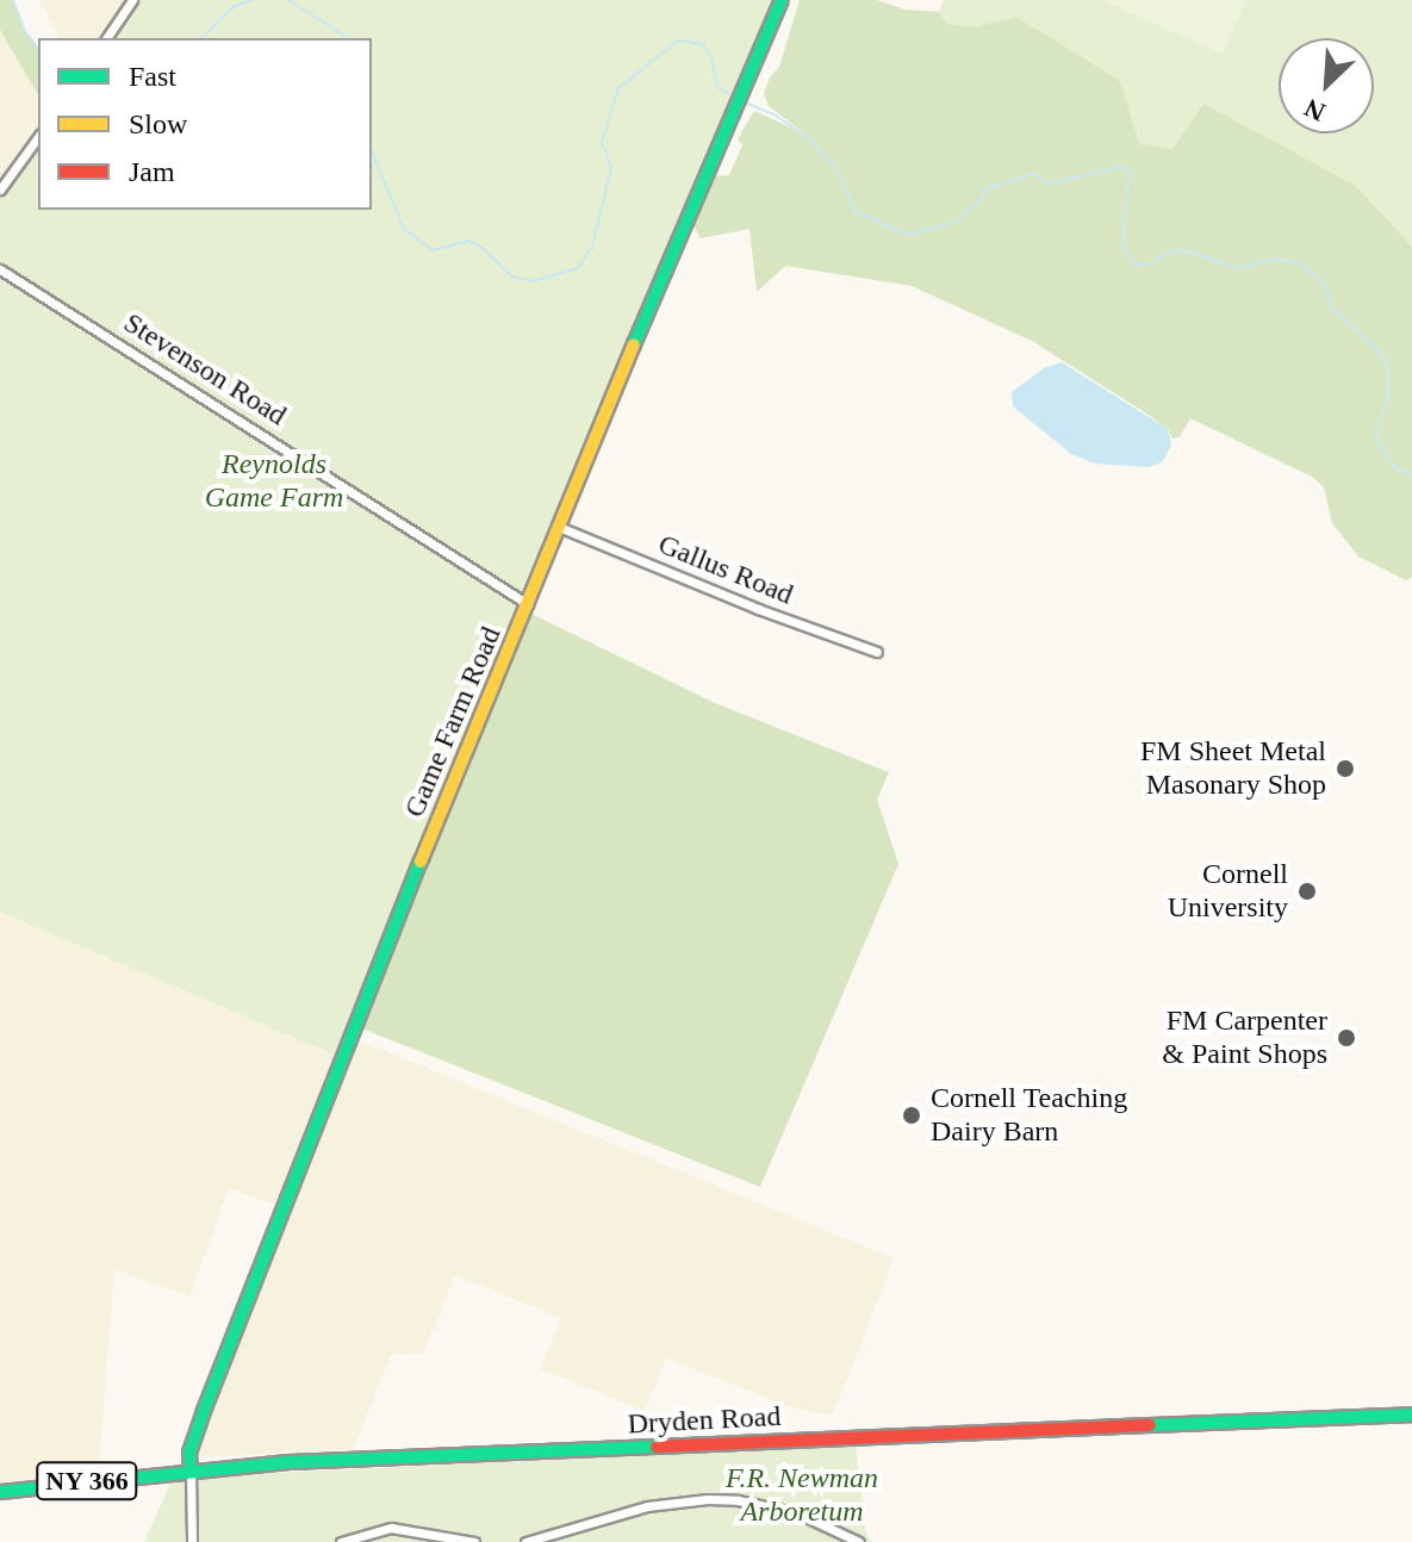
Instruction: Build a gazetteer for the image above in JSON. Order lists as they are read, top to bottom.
{
  "streets": {
    "street": [
      "Stevenson Road",
      "Gallus Road",
      "Game Farm Road",
      "Dryden Road",
      "NY 366"
    ]
  },
  "crossings": [
    ["Stevenson Road", "Game Farm Road"],
    ["Gallus Road", "Game Farm Road"],
    ["Game Farm Road", "Dryden Road"]
  ],
  "parks": ["Reynolds Game Farm", "F.R. Newman Arboretum"],
  "places": [
    "FM Sheet Metal Masonary Shop",
    "Cornell University",
    "FM Carpenter & Paint Shops",
    "Cornell Teaching Dairy Barn"
  ],
  "legend": ["Fast", "Slow", "Jam"],
  "north": "bottom left"
}
